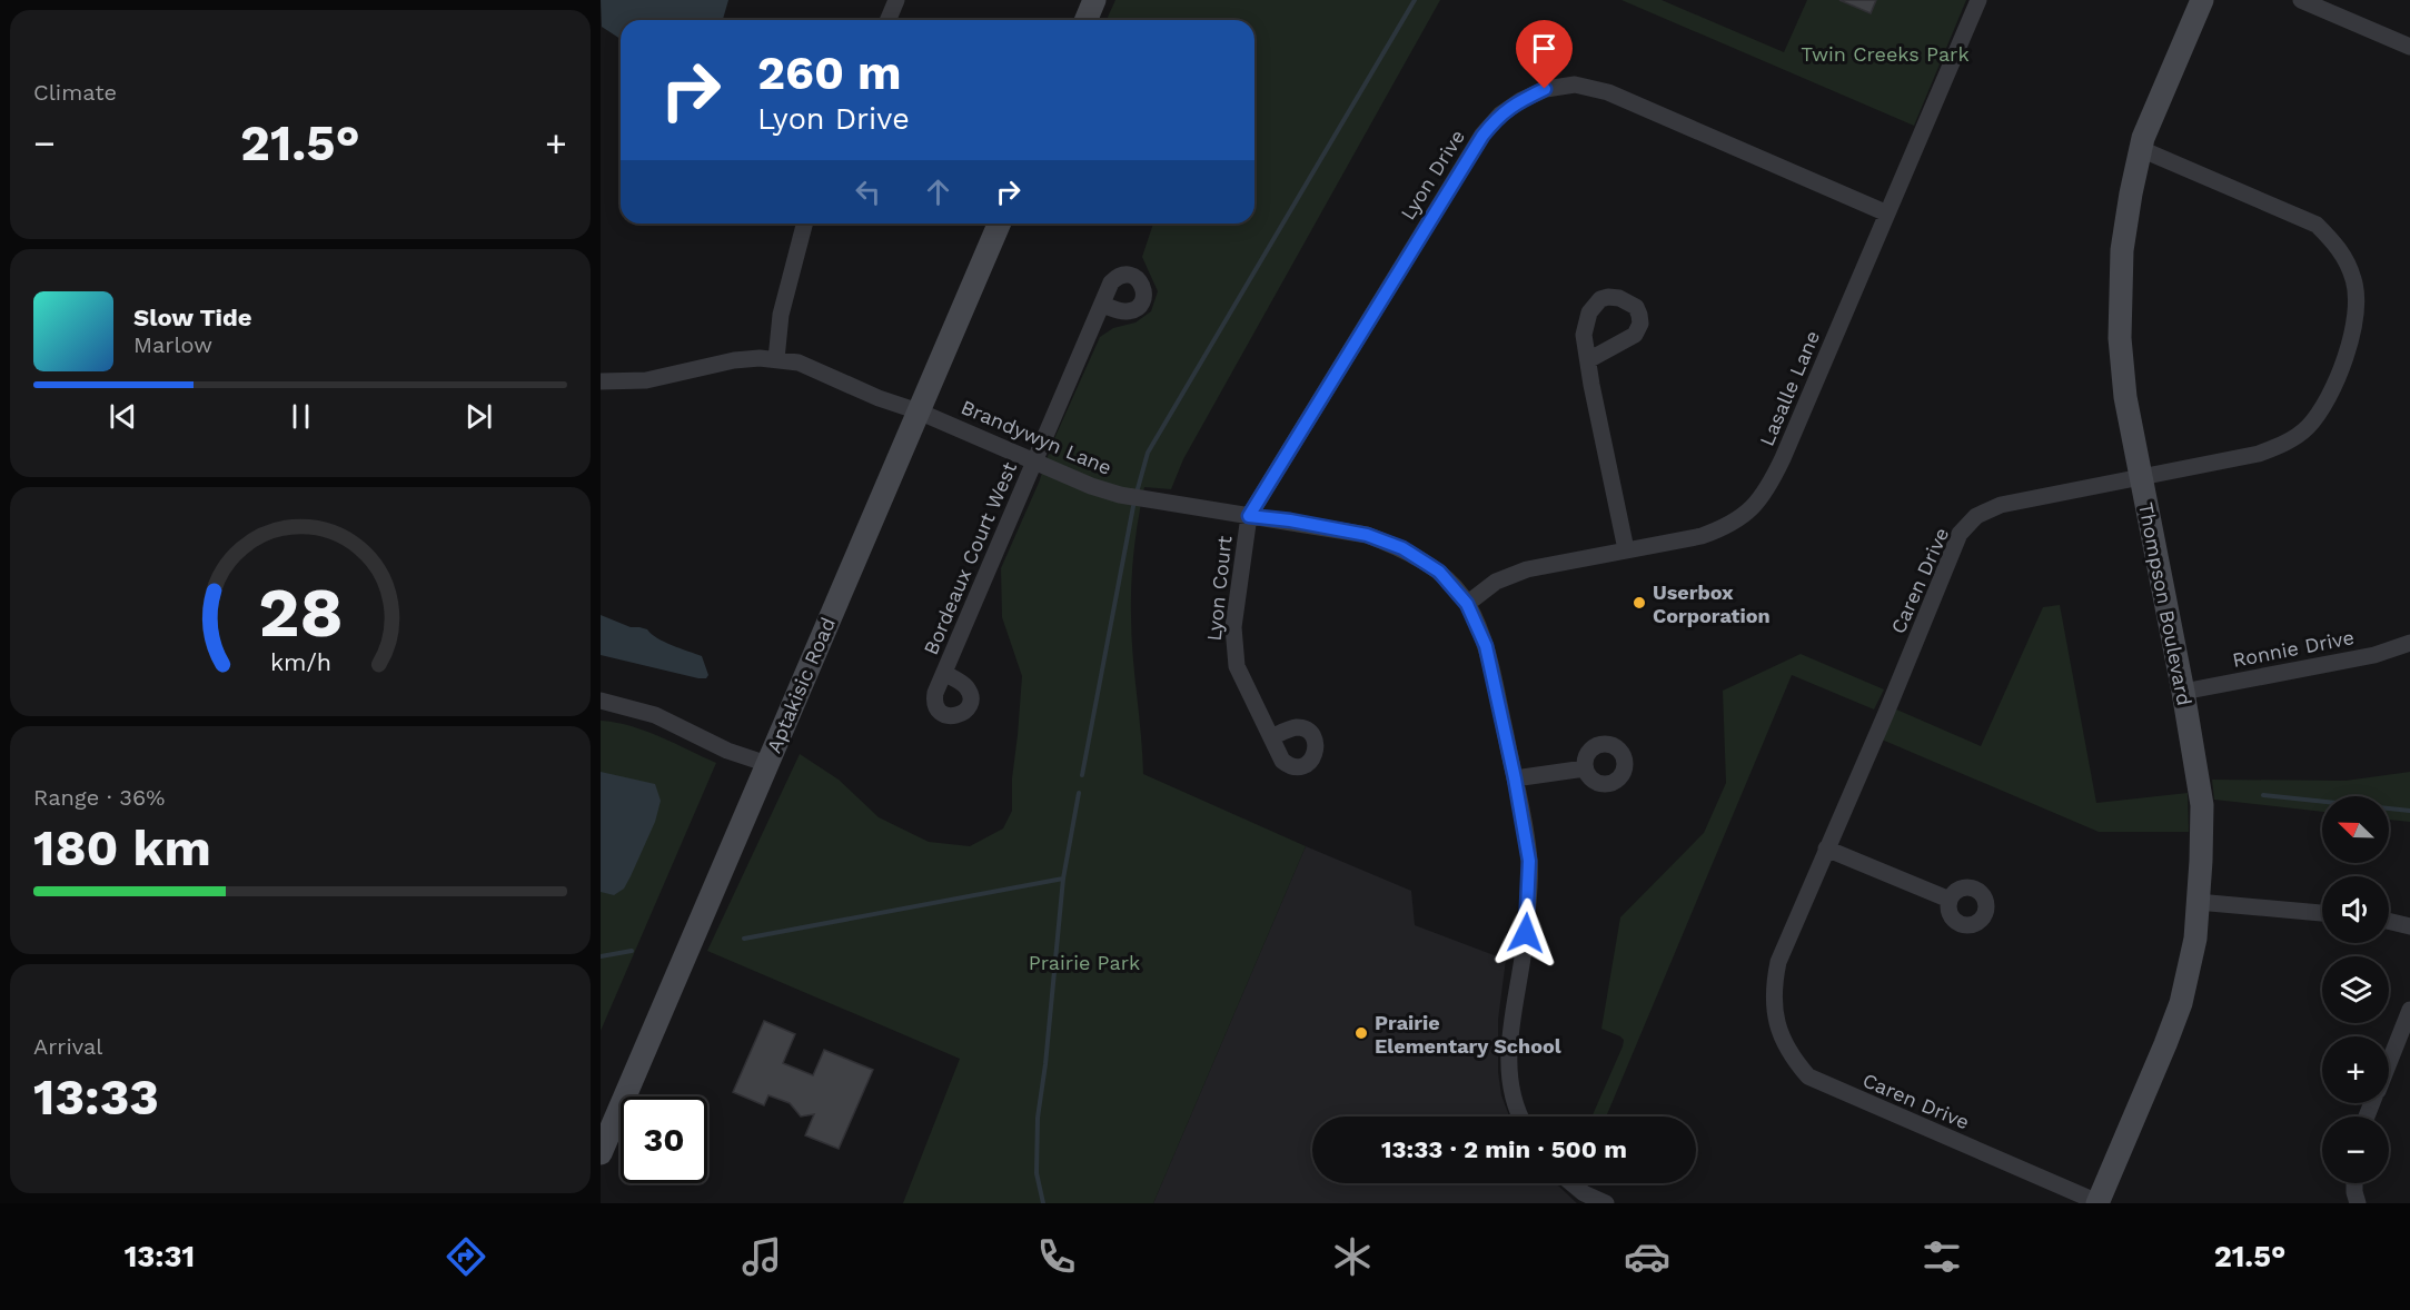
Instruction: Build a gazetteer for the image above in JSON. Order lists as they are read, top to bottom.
{
  "streets": {
    "street": [
      "Lyon Drive",
      "Lasalle Lane",
      "Brandywyn Lane",
      "Bordeaux Court West",
      "Caren Drive",
      "Lyon Court",
      "Thompson Boulevard",
      "Ronnie Drive",
      "Aptakisic Road"
    ]
  },
  "crossings": [
    ["Lyon Drive", "Lasalle Lane"],
    ["Lyon Drive", "Brandywyn Lane"],
    ["Lyon Drive", "Lyon Court"],
    ["Lasalle Lane", "Brandywyn Lane"],
    ["Brandywyn Lane", "Bordeaux Court West"],
    ["Brandywyn Lane", "Lyon Court"],
    ["Brandywyn Lane", "Aptakisic Road"],
    ["Caren Drive", "Thompson Boulevard"],
    ["Thompson Boulevard", "Ronnie Drive"]
  ],
  "parks": ["Twin Creeks Park", "Prairie Park"],
  "places": ["Userbox Corporation", "Prairie Elementary School"],
  "north": "top left",
  "page": {
    "tile": [
      "Climate",
      ["Range · 36%", "180 km"],
      ["Arrival", "13:33"]
    ],
    "turn": ["260 m", "Lyon Drive"],
    "heat": ["−", "21.5°", "+"],
    "song": ["Slow Tide", "Marlow"],
    "map_buttons": ["+", "−"],
    "limit": "30",
    "trip": "13:33 · 2 min · 500 m",
    "tabs": ["13:31", "21.5°"],
    "gauge": ["28", "km/h"]
  }
}
